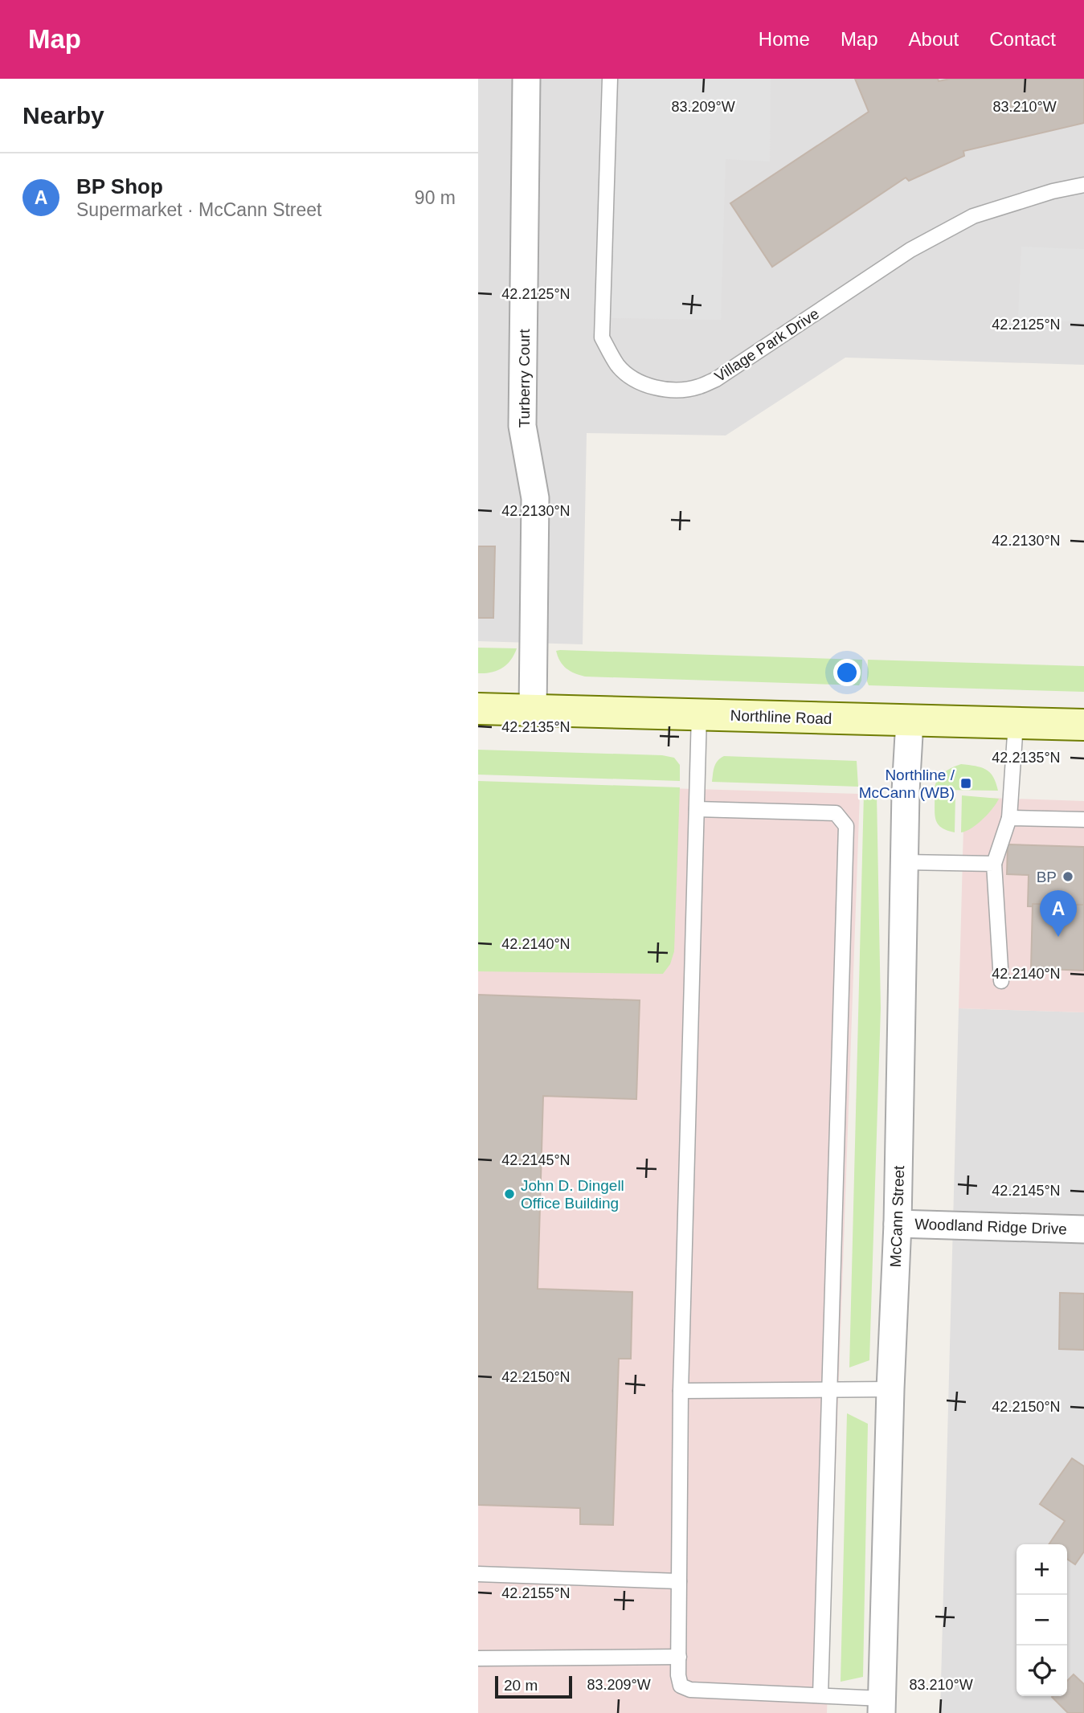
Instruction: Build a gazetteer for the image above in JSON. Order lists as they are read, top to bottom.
{
  "streets": {
    "main road": ["Northline Road"],
    "street": ["Turberry Court", "McCann Street", "Woodland Ridge Drive"],
    "lane": ["Village Park Drive"]
  },
  "crossings": [
    ["Turberry Court", "Northline Road"],
    ["Northline Road", "McCann Street"],
    ["McCann Street", "Woodland Ridge Drive"]
  ],
  "places": {
    "transit": ["Northline / McCann (WB)"],
    "other": ["BP", "John D. Dingell Office Building"]
  },
  "scale_bar": "20 m",
  "page": {
    "header": "Map",
    "nav": [
      "Home",
      "Map",
      "About",
      "Contact"
    ],
    "heading": "Nearby",
    "list": [
      {
        "mark": "A",
        "name": "BP Shop",
        "note": "Supermarket · McCann Street",
        "value": "90 m"
      }
    ],
    "pins": "A",
    "map_buttons": ["+", "−"],
    "scale": "20 m"
  },
  "coordinates": [
    "83.209°W",
    "83.210°W",
    "42.2125°N",
    "42.2130°N",
    "42.2135°N",
    "42.2140°N",
    "42.2145°N",
    "42.2150°N",
    "42.2155°N"
  ]
}
